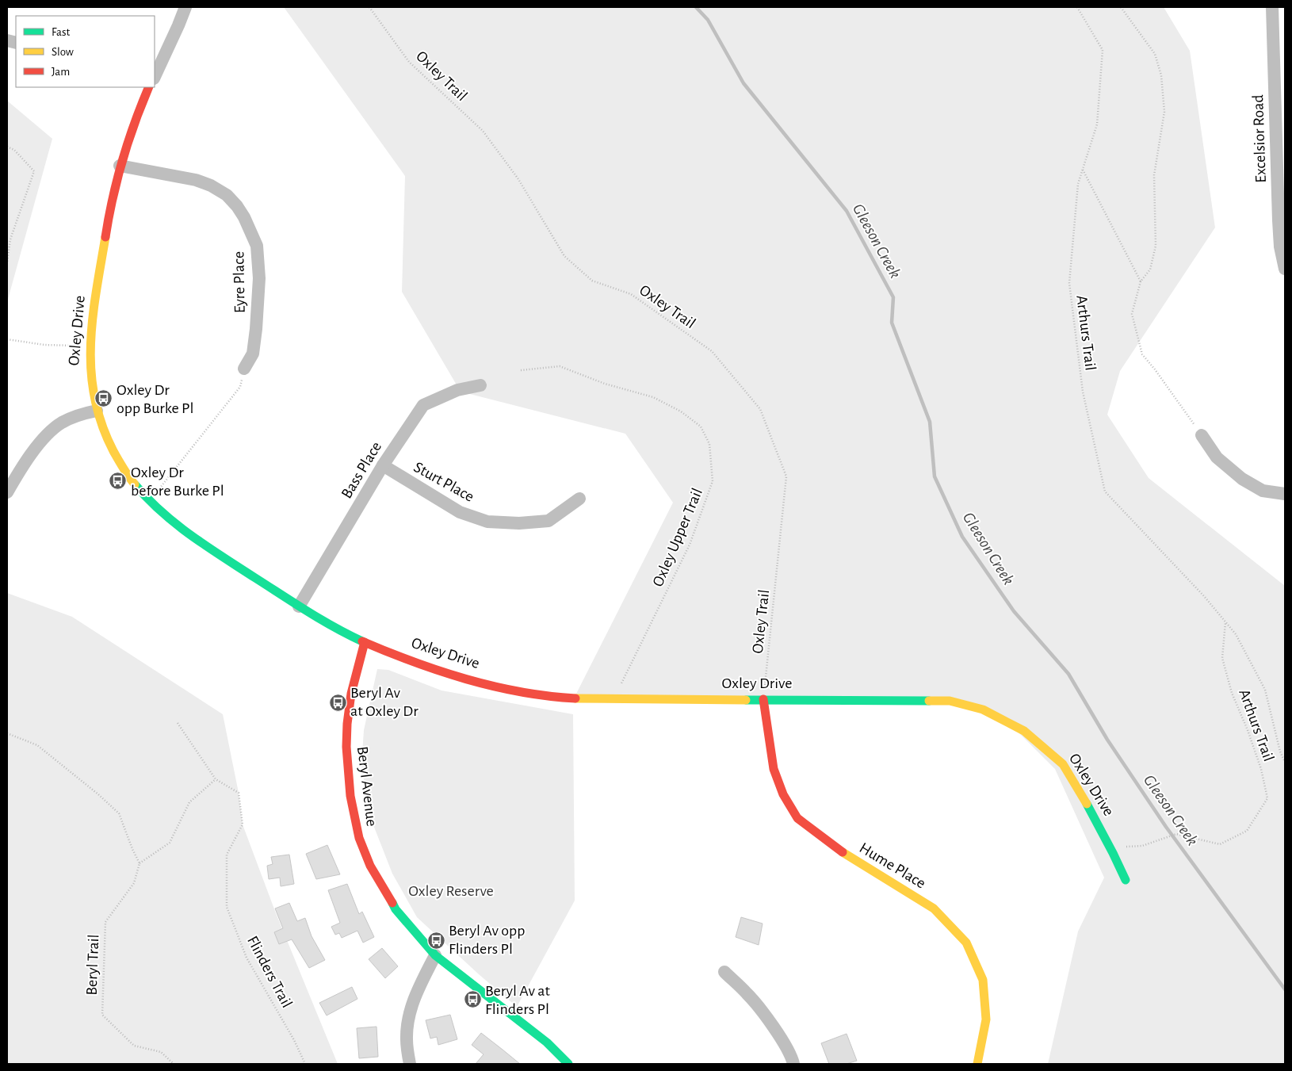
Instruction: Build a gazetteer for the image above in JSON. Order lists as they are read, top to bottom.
{
  "streets": {
    "street": [
      "Excelsior Road",
      "Eyre Place",
      "Oxley Drive",
      "Bass Place",
      "Sturt Place",
      "Beryl Avenue",
      "Hume Place"
    ],
    "path": [
      "Oxley Trail",
      "Arthurs Trail",
      "Oxley Upper Trail",
      "Beryl Trail",
      "Flinders Trail"
    ]
  },
  "crossings": [
    ["Oxley Trail", "Oxley Drive"],
    ["Oxley Trail", "Hume Place"],
    ["Eyre Place", "Oxley Drive"],
    ["Oxley Drive", "Arthurs Trail"],
    ["Oxley Drive", "Bass Place"],
    ["Oxley Drive", "Oxley Upper Trail"],
    ["Oxley Drive", "Beryl Avenue"],
    ["Oxley Drive", "Hume Place"],
    ["Bass Place", "Sturt Place"]
  ],
  "water": ["Gleeson Creek"],
  "parks": ["Oxley Reserve"],
  "places": {
    "bus stop": [
      "Oxley Dr opp Burke Pl",
      "Oxley Dr before Burke Pl",
      "Beryl Av at Oxley Dr",
      "Beryl Av opp Flinders Pl",
      "Beryl Av at Flinders Pl"
    ]
  },
  "legend": ["Fast", "Slow", "Jam"]
}
